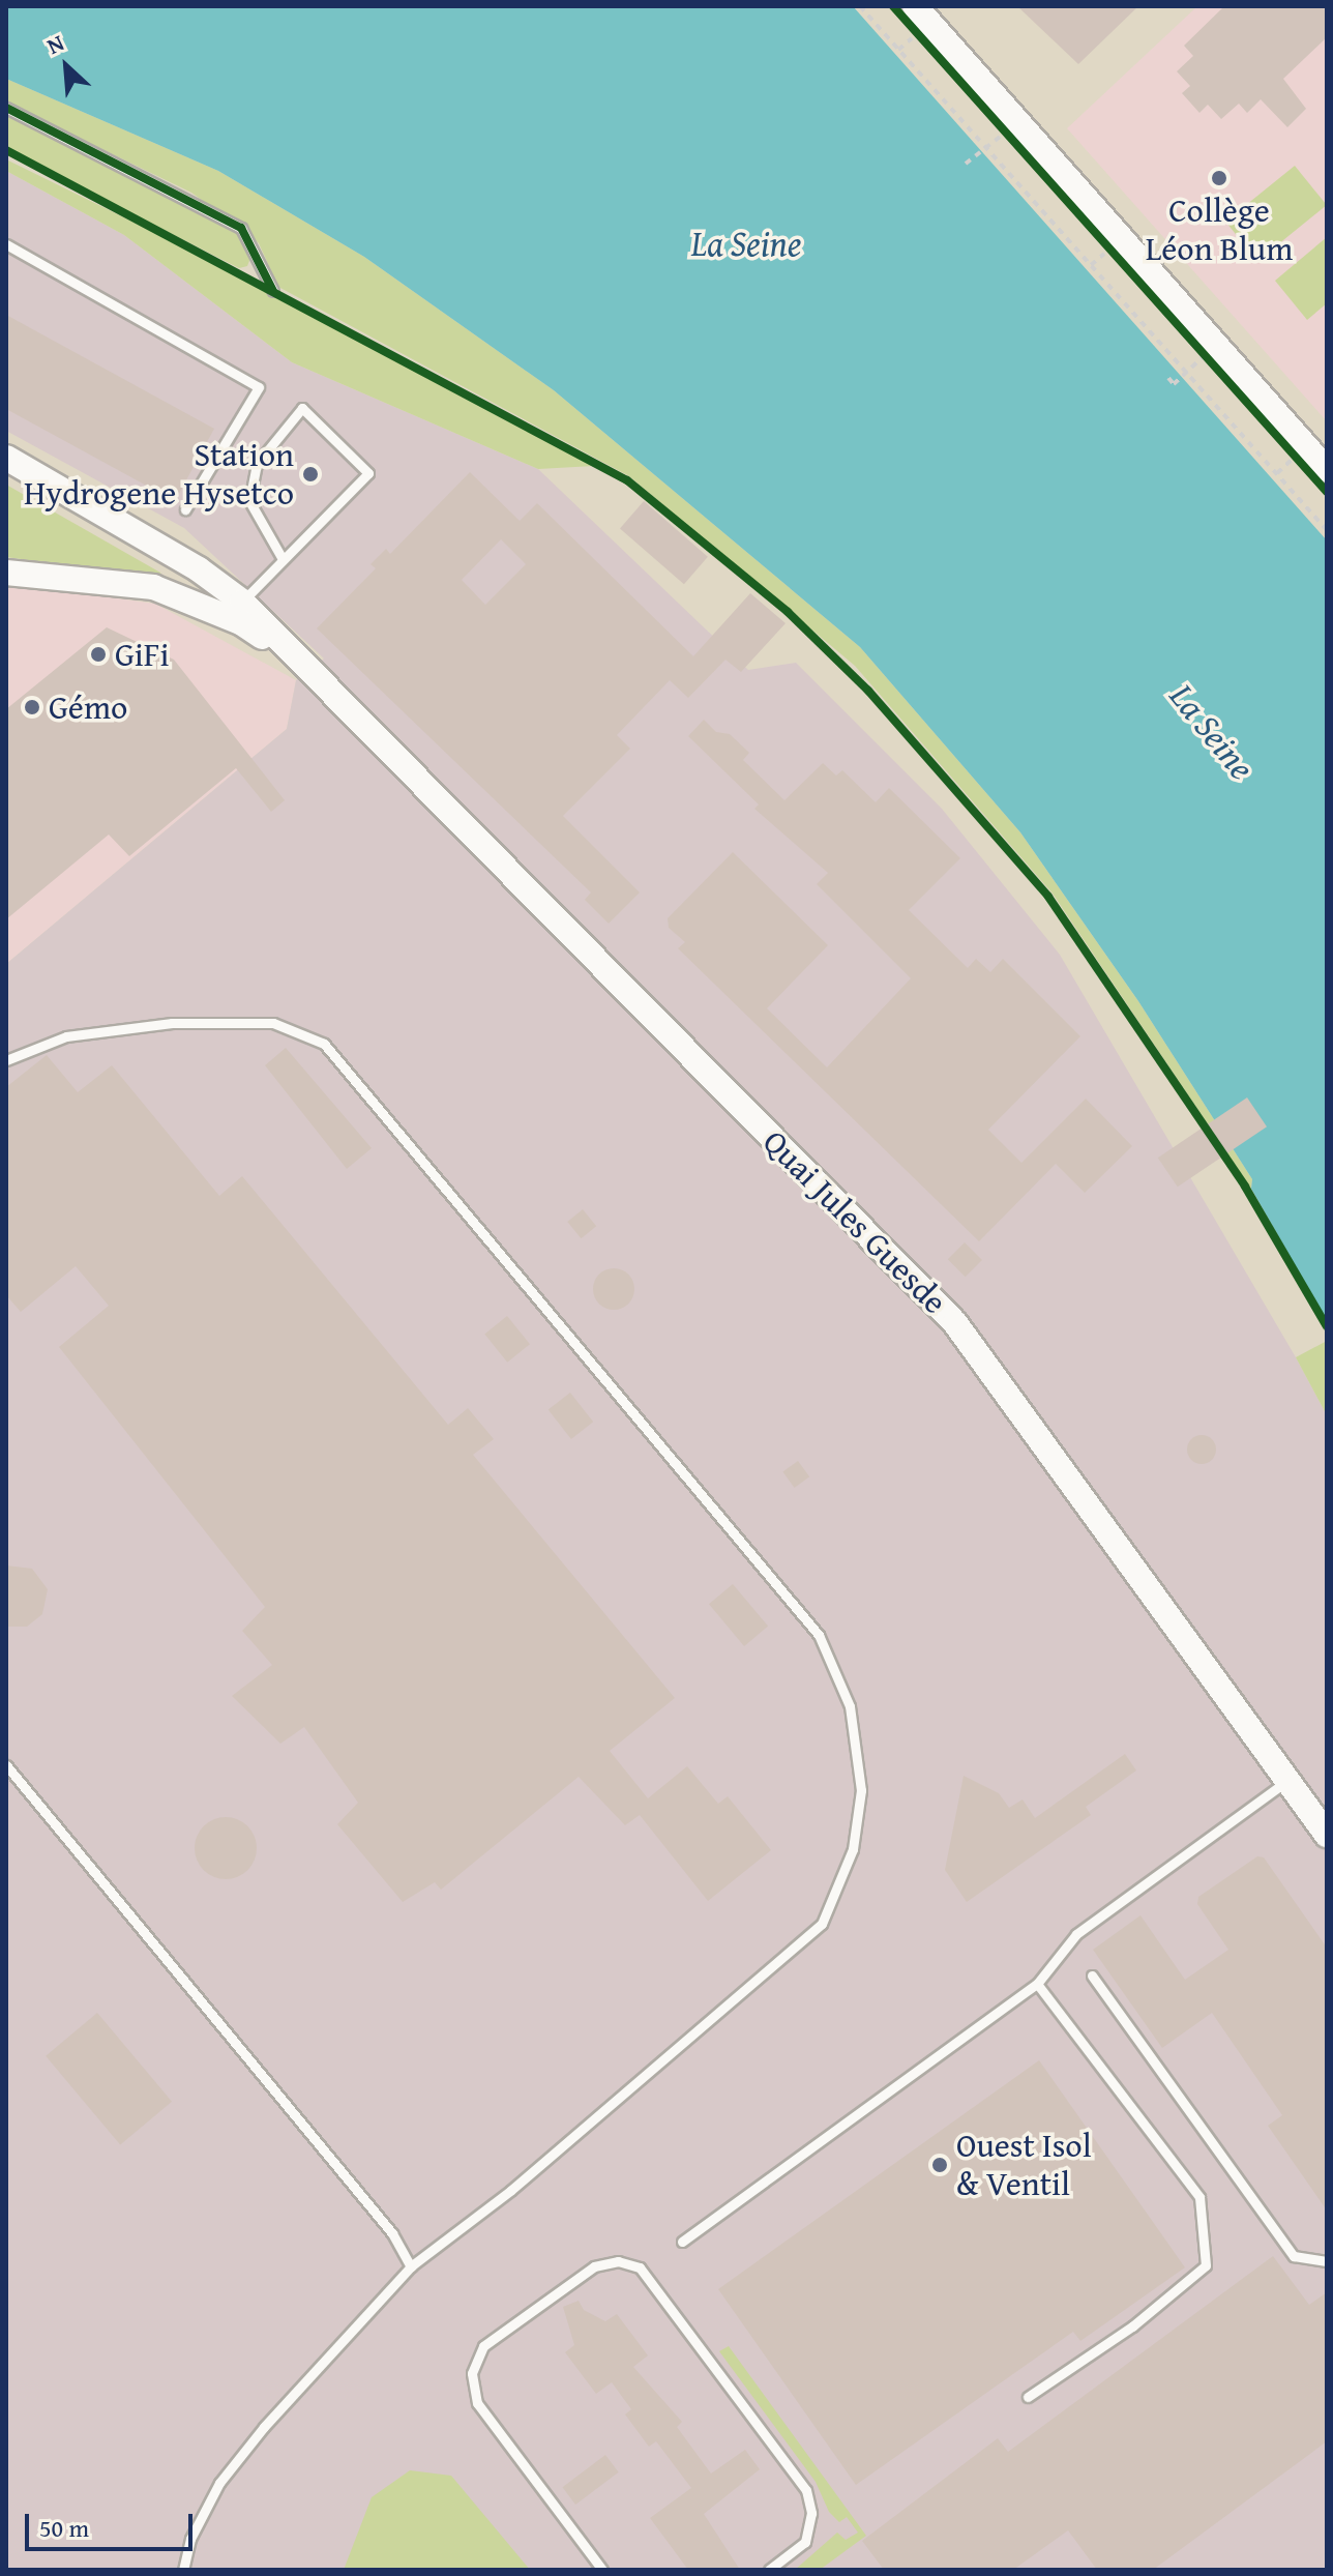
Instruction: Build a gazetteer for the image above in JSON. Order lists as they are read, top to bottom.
{
  "streets": {
    "main road": ["Quai Jules Guesde"]
  },
  "water": ["La Seine"],
  "places": [
    "Collège Léon Blum",
    "Station Hydrogene Hysetco",
    "GiFi",
    "Gémo",
    "Ouest Isol & Ventil"
  ],
  "scale_bar": "50 m",
  "north": "top left"
}
